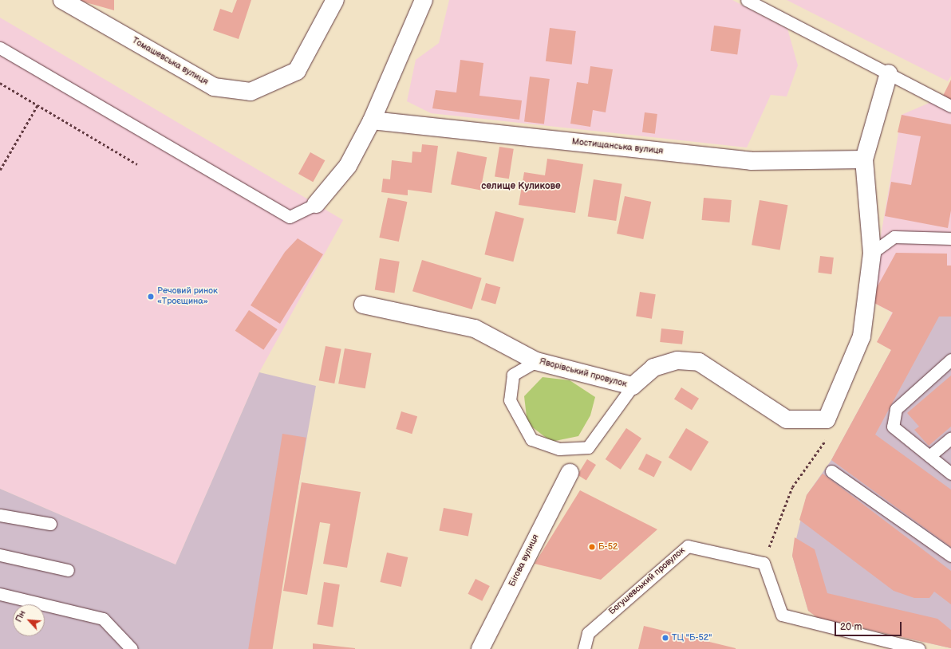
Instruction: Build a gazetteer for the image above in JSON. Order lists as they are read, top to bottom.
{
  "streets": {
    "street": [
      "Томашевська вулиця",
      "Мостищанська вулиця",
      "Яворівський провулок",
      "Бігова вулиця"
    ],
    "lane": ["Богушевський провулок"]
  },
  "districts": ["селище Куликове"],
  "places": ["Речовий ринок «Троєщина»", "Б-52", "ТЦ \"Б-52\""],
  "scale_bar": "20 m",
  "north": "top left"
}
